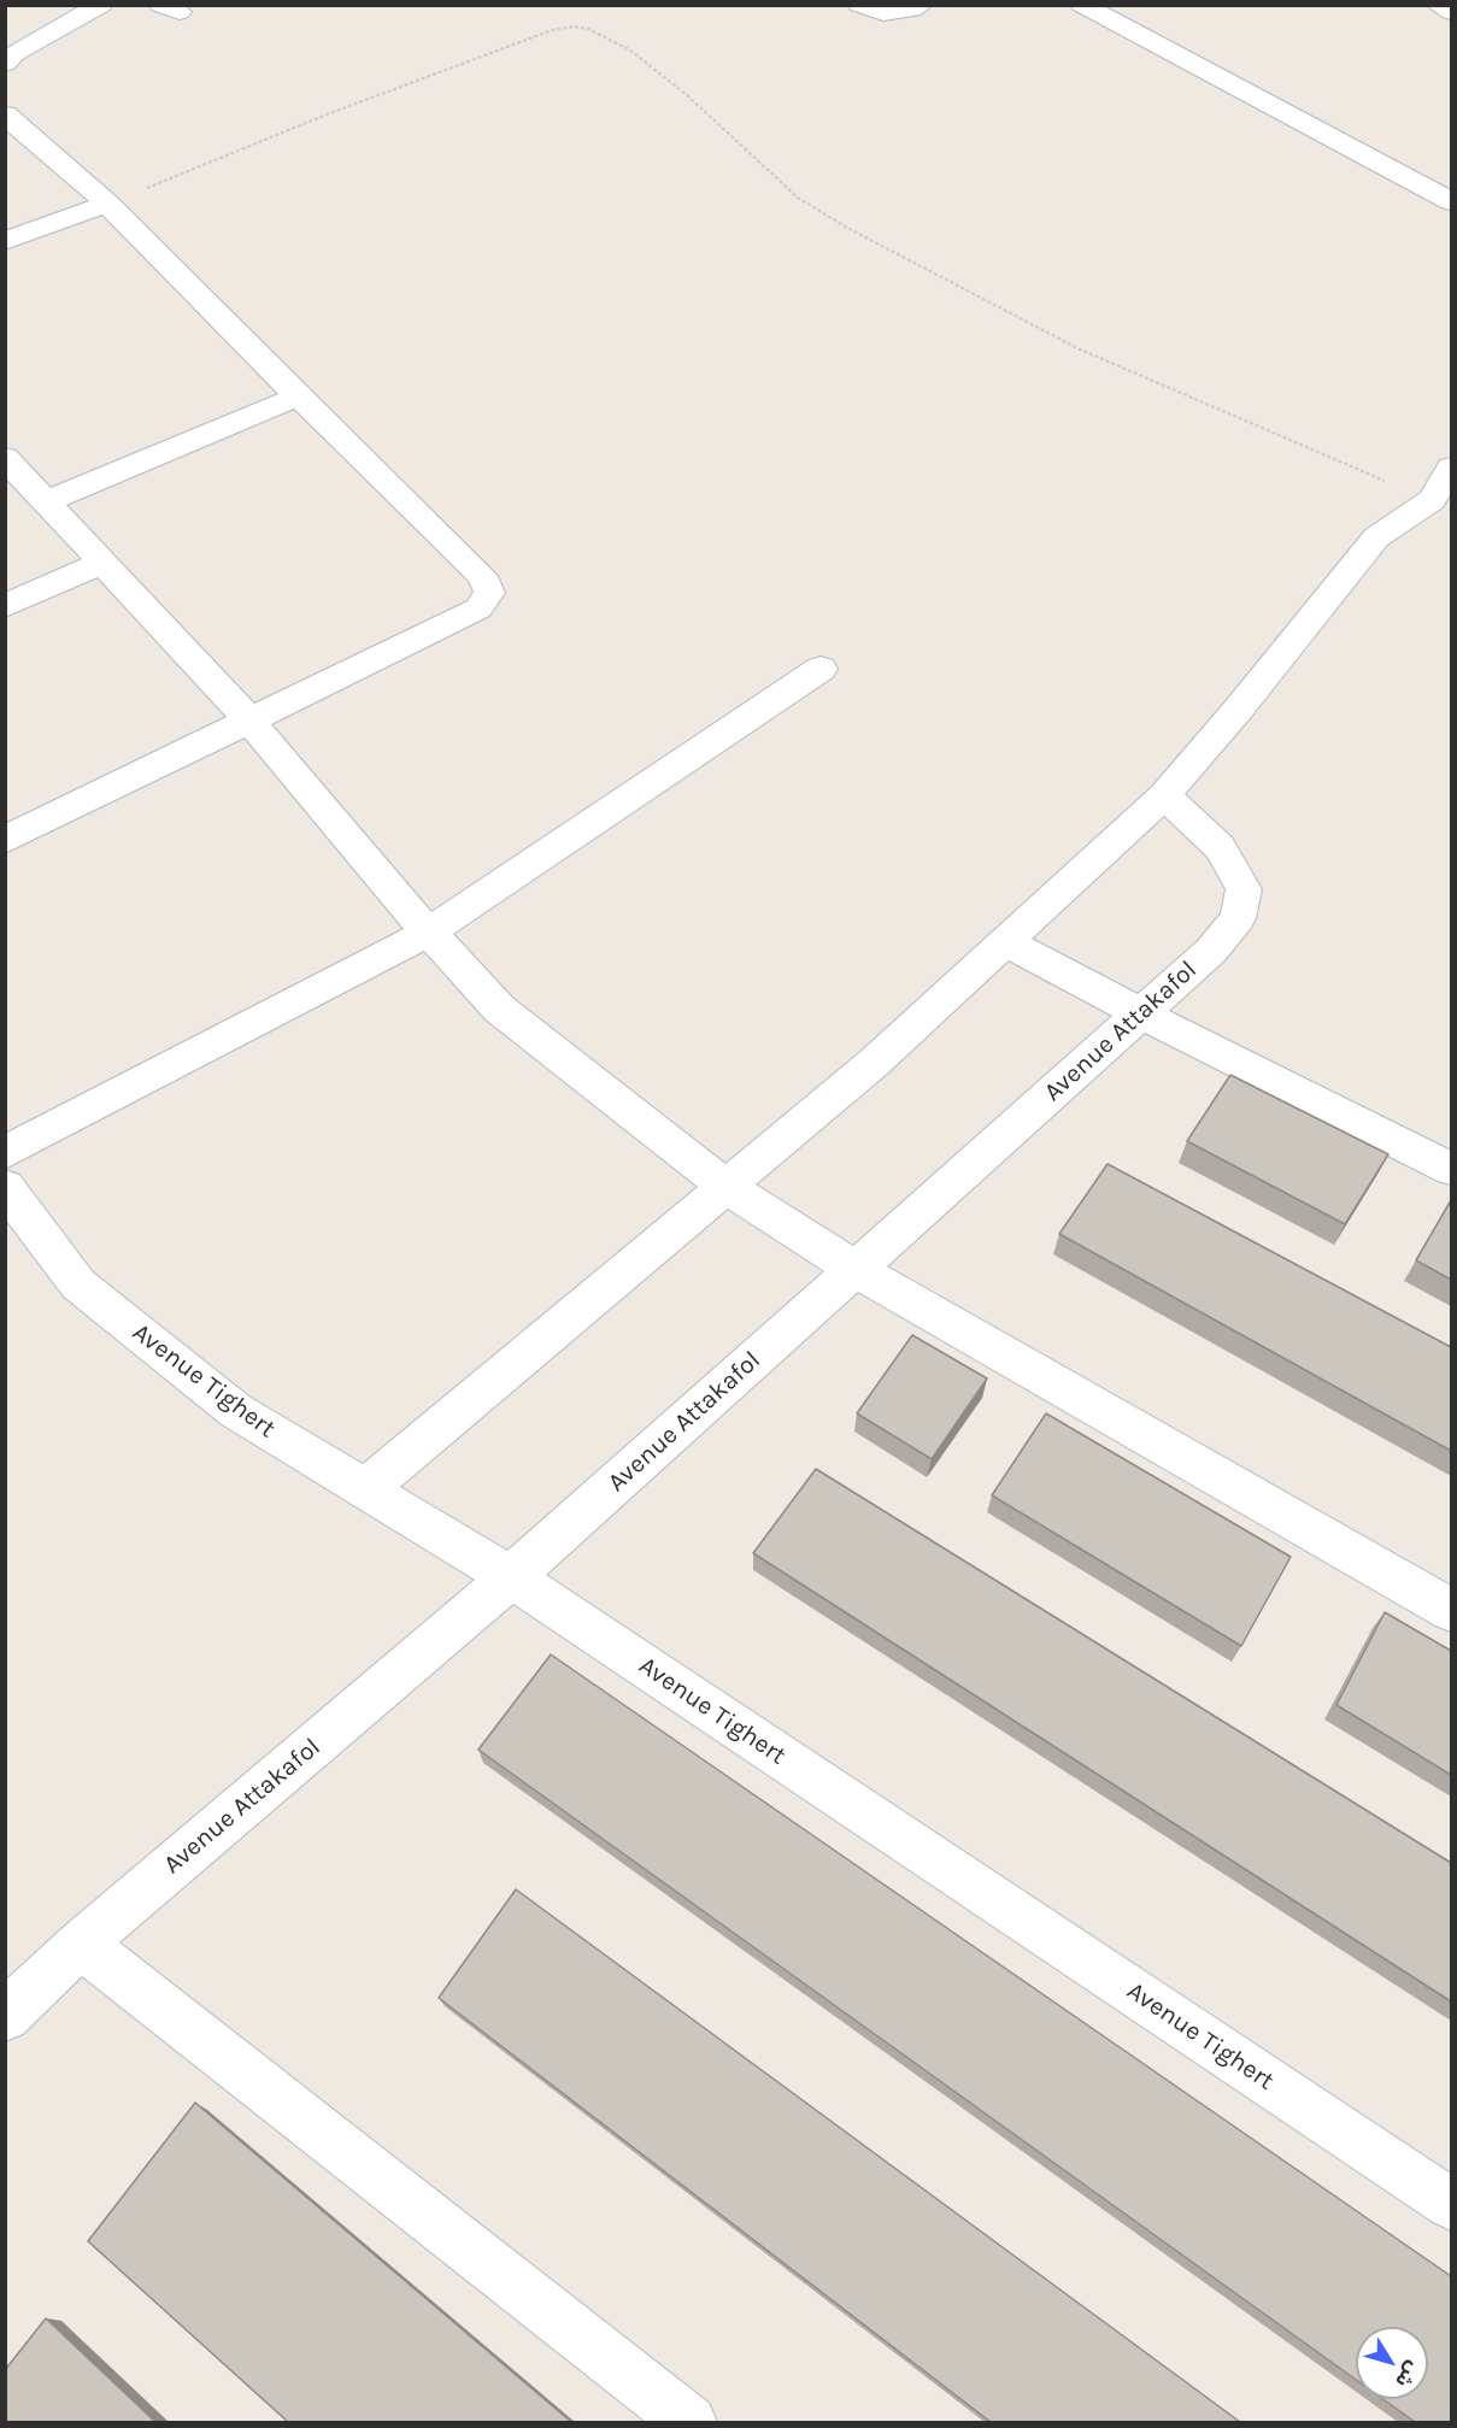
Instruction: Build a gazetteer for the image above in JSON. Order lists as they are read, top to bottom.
{
  "streets": {
    "street": ["Avenue Attakafol", "Avenue Tighert"]
  },
  "crossings": [
    ["Avenue Attakafol", "Avenue Tighert"]
  ],
  "north": "bottom right"
}
